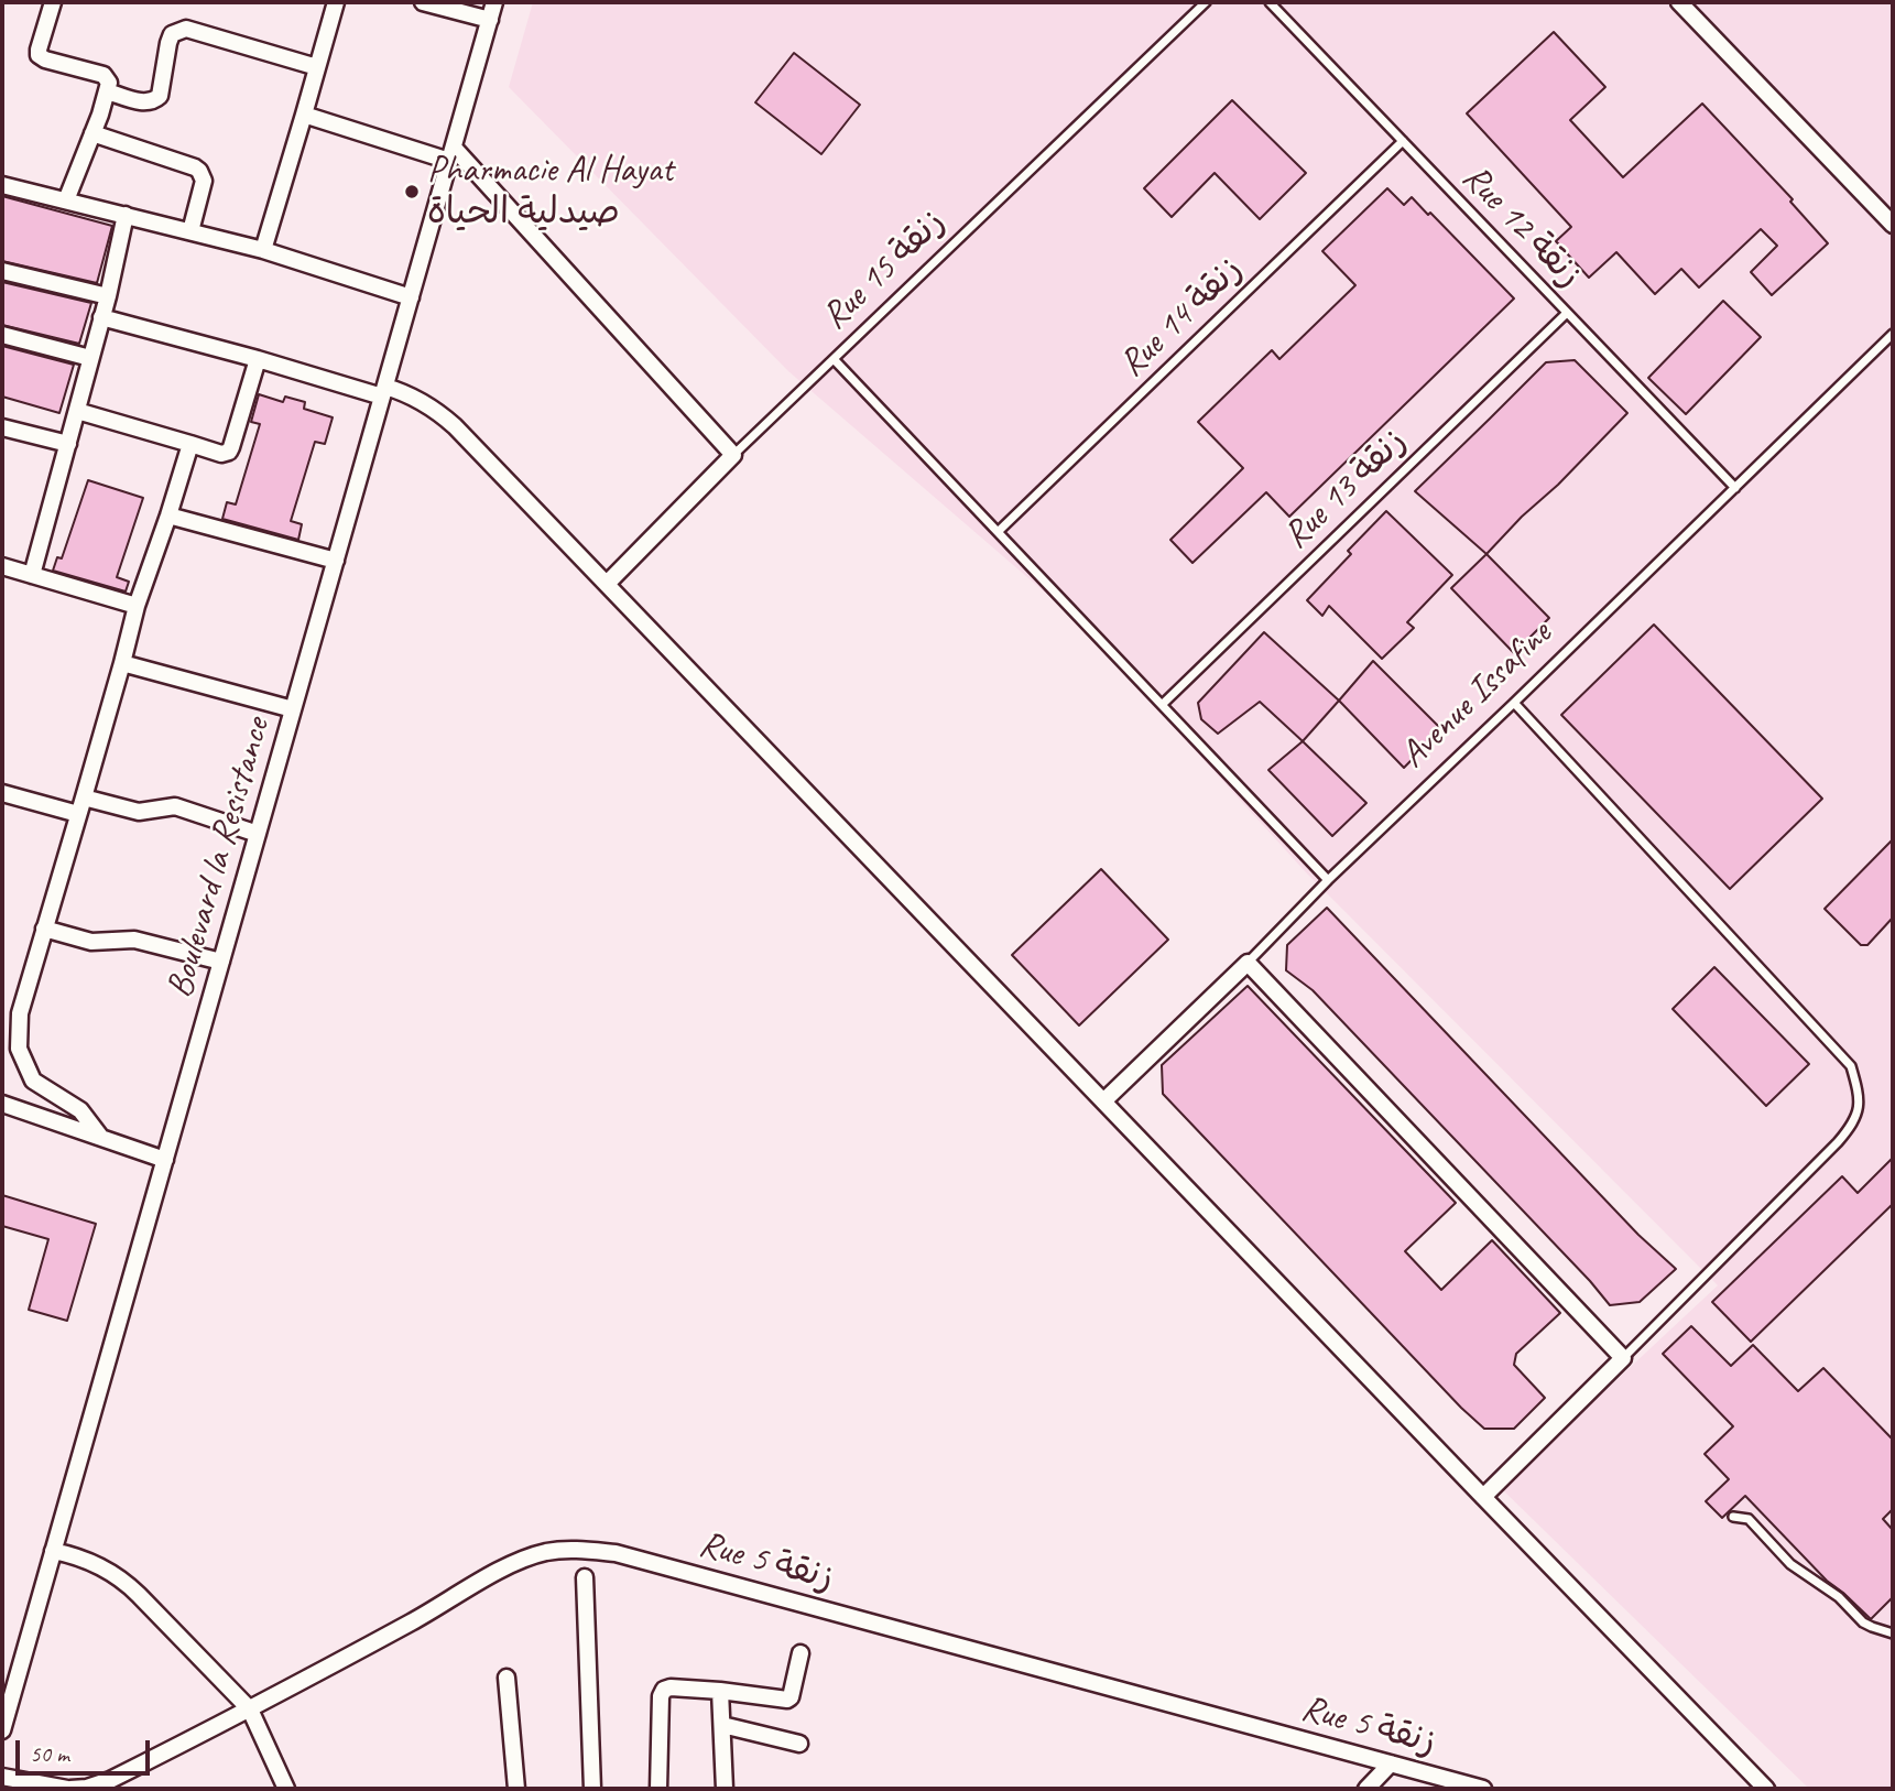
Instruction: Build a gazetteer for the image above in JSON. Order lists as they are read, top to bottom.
{
  "streets": {
    "street": [
      "Rue 15 زنقة",
      "Avenue Issafine",
      "Boulevard la Resistance",
      "Rue 5 زنقة"
    ],
    "lane": ["Rue 12 زنقة", "Rue 14 زنقة", "Rue 13 زنقة"]
  },
  "crossings": [
    ["Rue 12 زنقة", "Rue 14 زنقة"],
    ["Rue 12 زنقة", "Rue 13 زنقة"],
    ["Rue 12 زنقة", "Avenue Issafine"]
  ],
  "places": ["Pharmacie Al Hayat صيدلية الحياة"],
  "scale_bar": "50 m"
}
